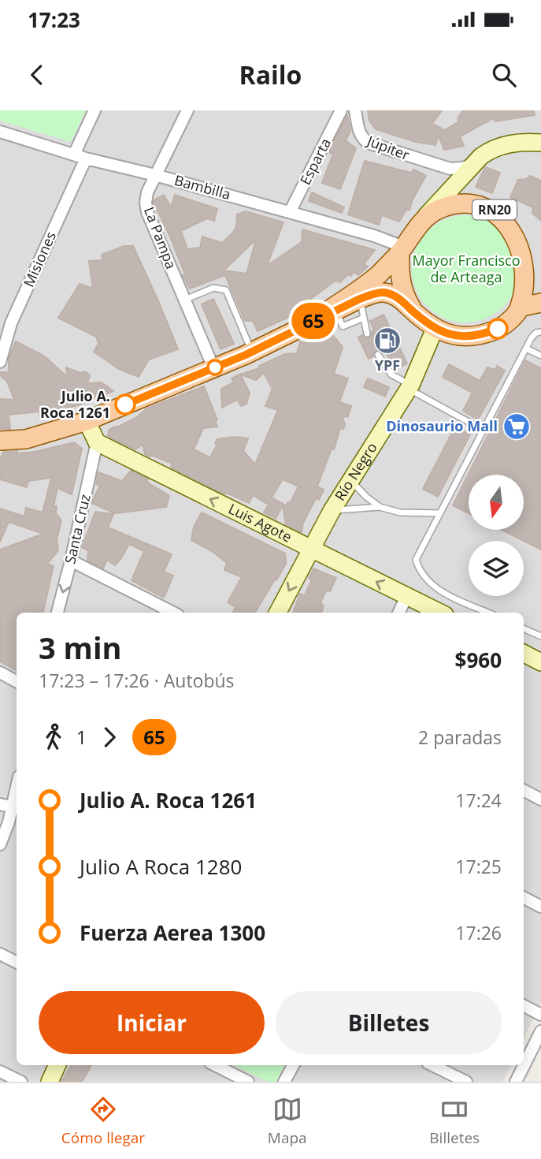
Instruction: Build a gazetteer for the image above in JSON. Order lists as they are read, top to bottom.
{
  "streets": {
    "main road": ["RN20", "Río Negro", "Luis Agote"],
    "street": [
      "Júpiter",
      "Esparta",
      "Bambilla",
      "La Pampa",
      "Misiones",
      "Santa Cruz"
    ]
  },
  "crossings": [
    ["Esparta", "Bambilla"],
    ["Bambilla", "RN20"],
    ["Bambilla", "La Pampa"],
    ["Bambilla", "Misiones"],
    ["Bambilla", "Río Negro"],
    ["RN20", "La Pampa"],
    ["RN20", "Río Negro"],
    ["Río Negro", "Luis Agote"],
    ["Luis Agote", "Santa Cruz"]
  ],
  "one_way": ["Luis Agote"],
  "parks": ["Mayor Francisco de Arteaga"],
  "places": {
    "fuel station": ["YPF"],
    "other": ["Julio A. Roca 1261"],
    "supermarket": ["Dinosaurio Mall"]
  },
  "lines": ["bus line 65"],
  "north": "bottom",
  "page": {
    "status": "17:23",
    "header": "Railo",
    "on_map": "65",
    "heading": ["3 min", "17:23 – 17:26 · Autobús", "$960"],
    "legs": ["1", "65", "2 paradas"],
    "list": [
      {
        "name": "Julio A. Roca 1261",
        "value": "17:24"
      },
      {
        "name": "Julio A Roca 1280",
        "value": "17:25"
      },
      {
        "name": "Fuerza Aerea 1300",
        "value": "17:26"
      }
    ],
    "buttons": ["Iniciar", "Billetes"],
    "tabs": ["Cómo llegar", "Mapa", "Billetes"]
  }
}
